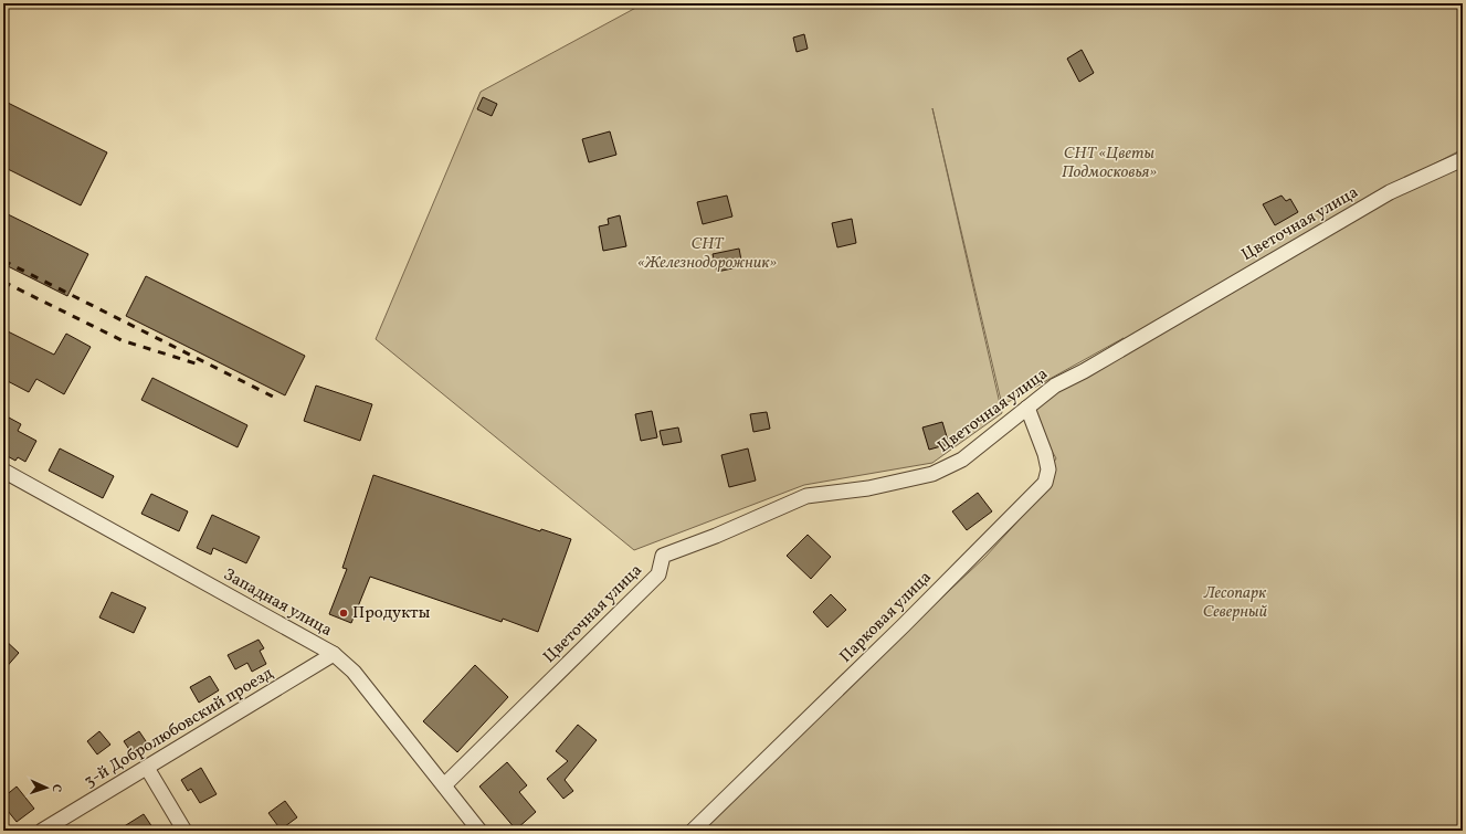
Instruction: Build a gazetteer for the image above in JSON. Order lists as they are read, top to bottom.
{
  "streets": {
    "street": [
      "Цветочная улица",
      "Западная улица",
      "Парковая улица",
      "3-й Добролюбовский проезд"
    ]
  },
  "crossings": [
    ["Цветочная улица", "Западная улица"],
    ["Цветочная улица", "Парковая улица"],
    ["Западная улица", "3-й Добролюбовский проезд"]
  ],
  "parks": ["СНТ «Цветы Подмосковья»", "СНТ «Железнодорожник»", "Лесопарк Северный"],
  "places": ["Продукты"],
  "north": "right"
}
